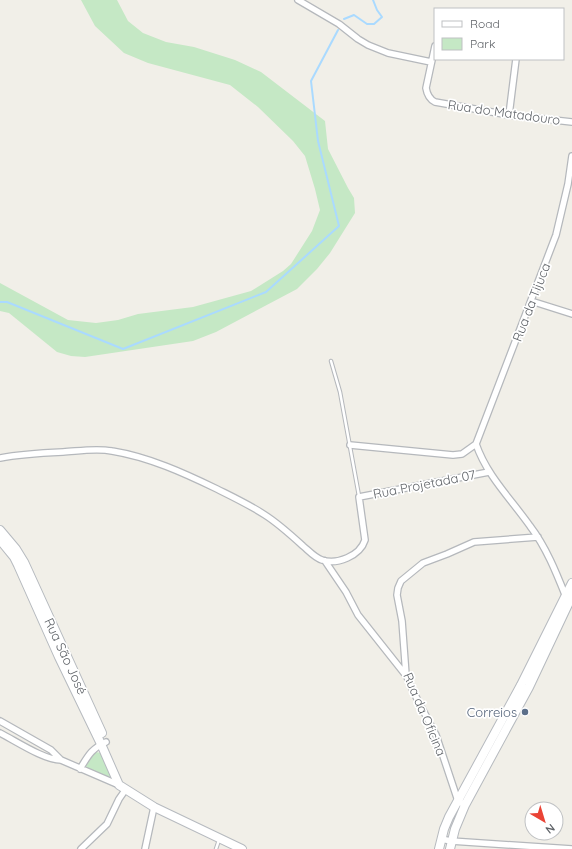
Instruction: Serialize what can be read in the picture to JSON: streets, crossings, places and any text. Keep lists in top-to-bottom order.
{
  "streets": {
    "street": [
      "Rua do Matadouro",
      "Rua da Tijuca",
      "Rua Projetada 07",
      "Rua São José",
      "Rua da Oficina"
    ]
  },
  "places": ["Correios"],
  "legend": ["Road", "Park"],
  "north": "bottom right"
}
